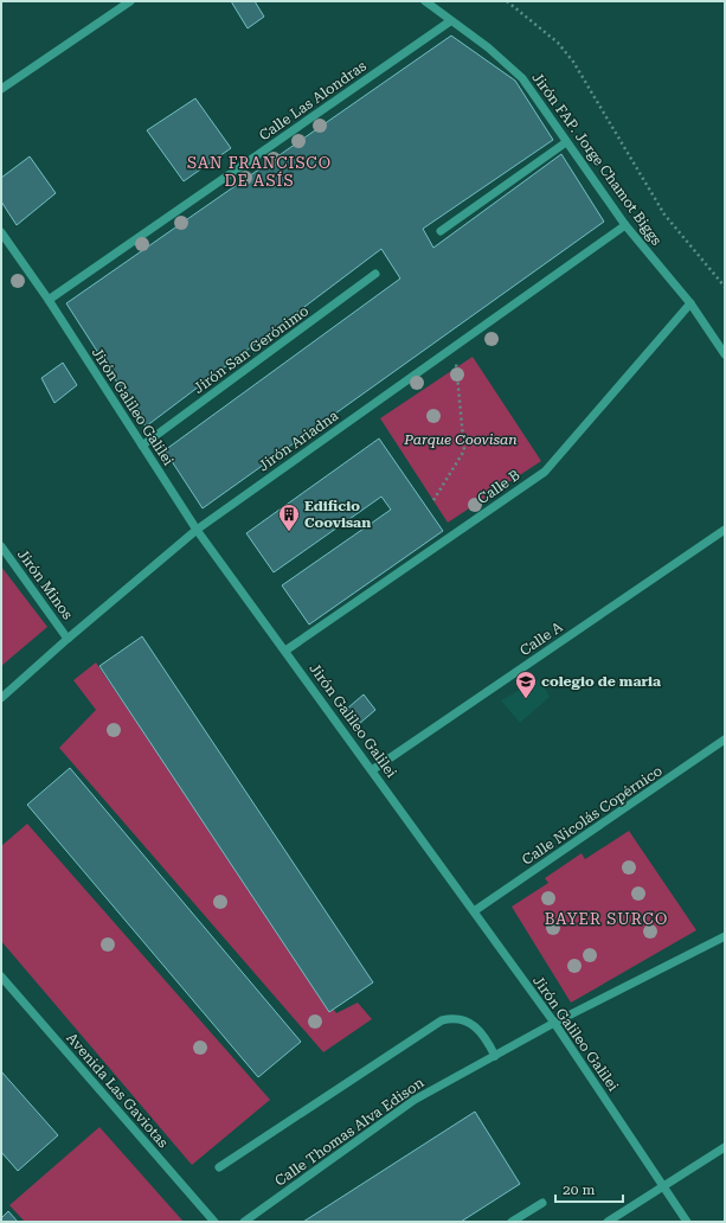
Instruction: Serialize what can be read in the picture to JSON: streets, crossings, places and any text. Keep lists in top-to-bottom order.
{
  "streets": {
    "street": [
      "Calle Las Alondras",
      "Jirón FAP. Jorge Chamot Biggs",
      "Jirón San Gerónimo",
      "Jirón Galileo Galilei",
      "Jirón Ariadna",
      "Calle B",
      "Jirón Minos",
      "Calle A",
      "Calle Nicolás Copérnico",
      "Avenida Las Gaviotas",
      "Calle Thomas Alva Edison"
    ]
  },
  "crossings": [
    ["Calle Las Alondras", "Jirón FAP. Jorge Chamot Biggs"],
    ["Calle Las Alondras", "Jirón Galileo Galilei"],
    ["Jirón FAP. Jorge Chamot Biggs", "Jirón Ariadna"],
    ["Jirón FAP. Jorge Chamot Biggs", "Calle B"],
    ["Jirón San Gerónimo", "Jirón Galileo Galilei"],
    ["Jirón Galileo Galilei", "Jirón Ariadna"],
    ["Jirón Galileo Galilei", "Calle B"],
    ["Jirón Galileo Galilei", "Calle A"],
    ["Jirón Galileo Galilei", "Calle Nicolás Copérnico"],
    ["Jirón Galileo Galilei", "Calle Thomas Alva Edison"],
    ["Jirón Ariadna", "Jirón Minos"]
  ],
  "districts": ["SAN FRANCISCO DE ASÍS", "BAYER SURCO"],
  "parks": ["Parque Coovisan"],
  "places": {
    "building": ["Edificio Coovisan"],
    "school or university": ["colegio de maria"]
  },
  "scale_bar": "20 m"
}
